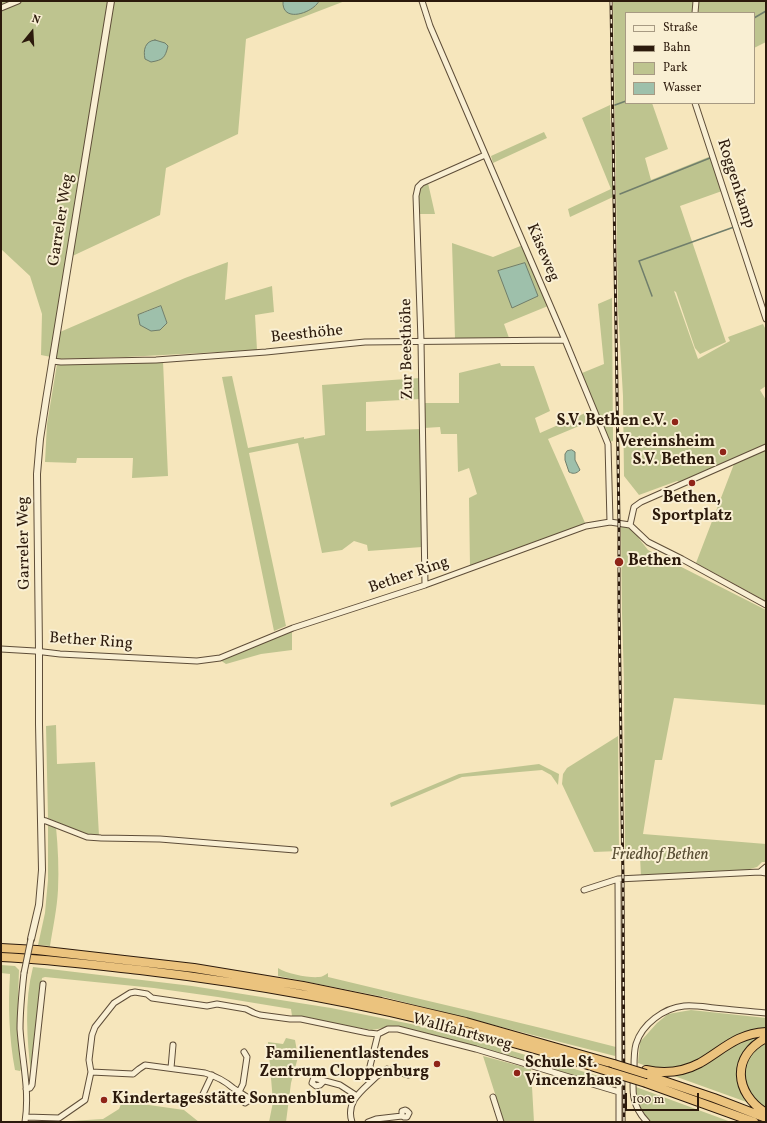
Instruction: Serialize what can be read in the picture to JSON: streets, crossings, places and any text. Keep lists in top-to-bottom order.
{
  "streets": {
    "street": [
      "Roggenkamp",
      "Garreler Weg",
      "Käseweg",
      "Beesthöhe",
      "Zur Beesthöhe",
      "Bether Ring",
      "Wallfahrtsweg"
    ]
  },
  "crossings": [
    ["Garreler Weg", "Beesthöhe"],
    ["Garreler Weg", "Bether Ring"],
    ["Garreler Weg", "Wallfahrtsweg"],
    ["Käseweg", "Beesthöhe"],
    ["Käseweg", "Zur Beesthöhe"],
    ["Käseweg", "Bether Ring"],
    ["Beesthöhe", "Zur Beesthöhe"],
    ["Zur Beesthöhe", "Bether Ring"]
  ],
  "parks": ["Friedhof Bethen"],
  "places": [
    "S.V. Bethen e.V.",
    "Vereinsheim S.V. Bethen",
    "Bethen, Sportplatz",
    "Bethen",
    "Familienentlastendes Zentrum Cloppenburg",
    "Schule St. Vincenzhaus",
    "Kindertagesstätte Sonnenblume"
  ],
  "legend": [
    "Straße",
    "Bahn",
    "Park",
    "Wasser"
  ],
  "scale_bar": "100 m",
  "north": "top"
}
